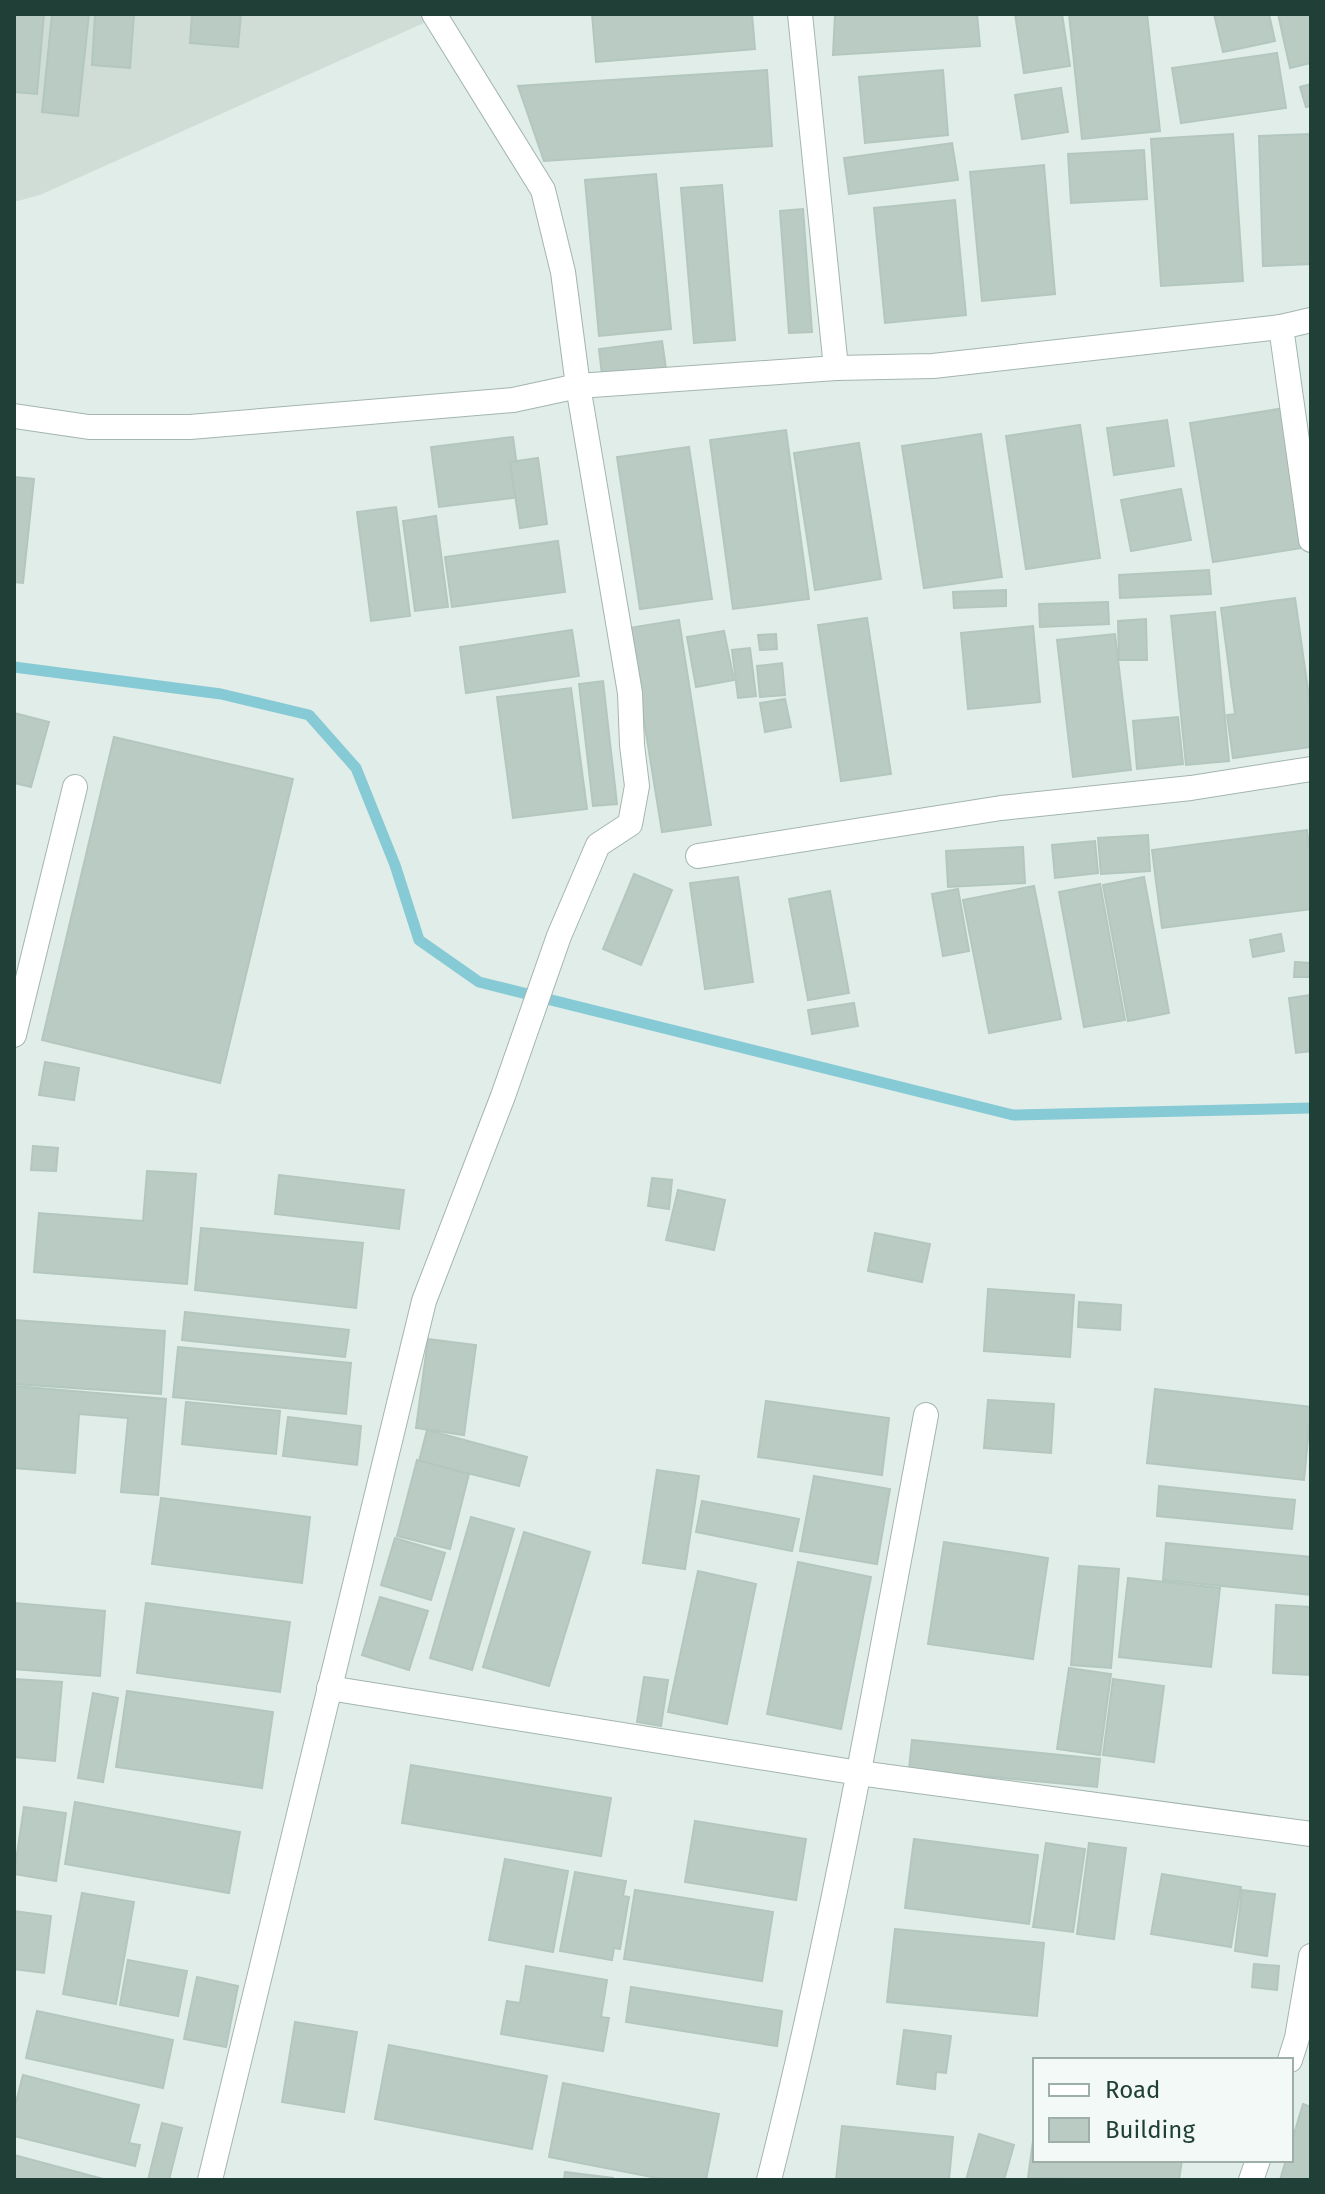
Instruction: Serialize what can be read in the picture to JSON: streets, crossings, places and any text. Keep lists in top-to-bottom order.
{
  "legend": ["Road", "Building"]
}
